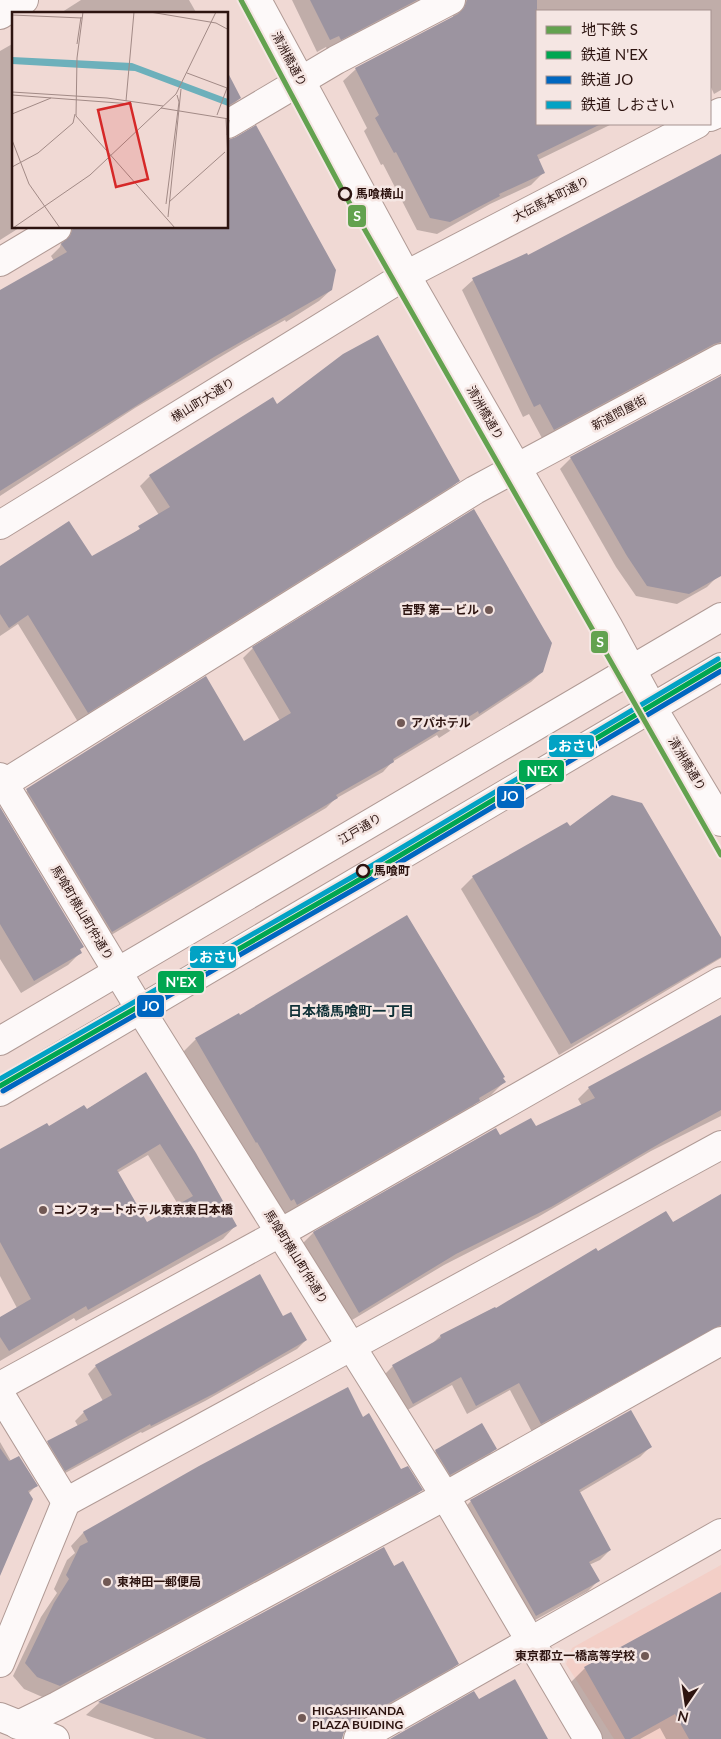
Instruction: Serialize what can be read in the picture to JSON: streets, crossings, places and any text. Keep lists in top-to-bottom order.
{
  "streets": {
    "main road": [
      "清洲橋通り",
      "大伝馬本町通り",
      "横山町大通り",
      "新道問屋街",
      "江戸通り",
      "馬喰町横山町仲通り"
    ]
  },
  "crossings": [
    ["清洲橋通り", "大伝馬本町通り"],
    ["清洲橋通り", "横山町大通り"],
    ["清洲橋通り", "新道問屋街"],
    ["清洲橋通り", "江戸通り"],
    ["大伝馬本町通り", "横山町大通り"],
    ["新道問屋街", "馬喰町横山町仲通り"],
    ["江戸通り", "馬喰町横山町仲通り"]
  ],
  "districts": ["日本橋馬喰町一丁目"],
  "places": [
    "馬喰横山",
    "吉野 第一 ビル",
    "アパホテル",
    "馬喰町",
    "コンフォートホテル東京東日本橋",
    "東神田一郵便局",
    "東京都立一橋高等学校",
    "HIGASHIKANDA PLAZA BUIDING"
  ],
  "lines": [
    "metro line S",
    "rail line しおさい",
    "rail line N'EX",
    "rail line JO"
  ],
  "legend": [
    "地下鉄 S",
    "鉄道 N'EX",
    "鉄道 JO",
    "鉄道 しおさい"
  ],
  "north": "bottom"
}
